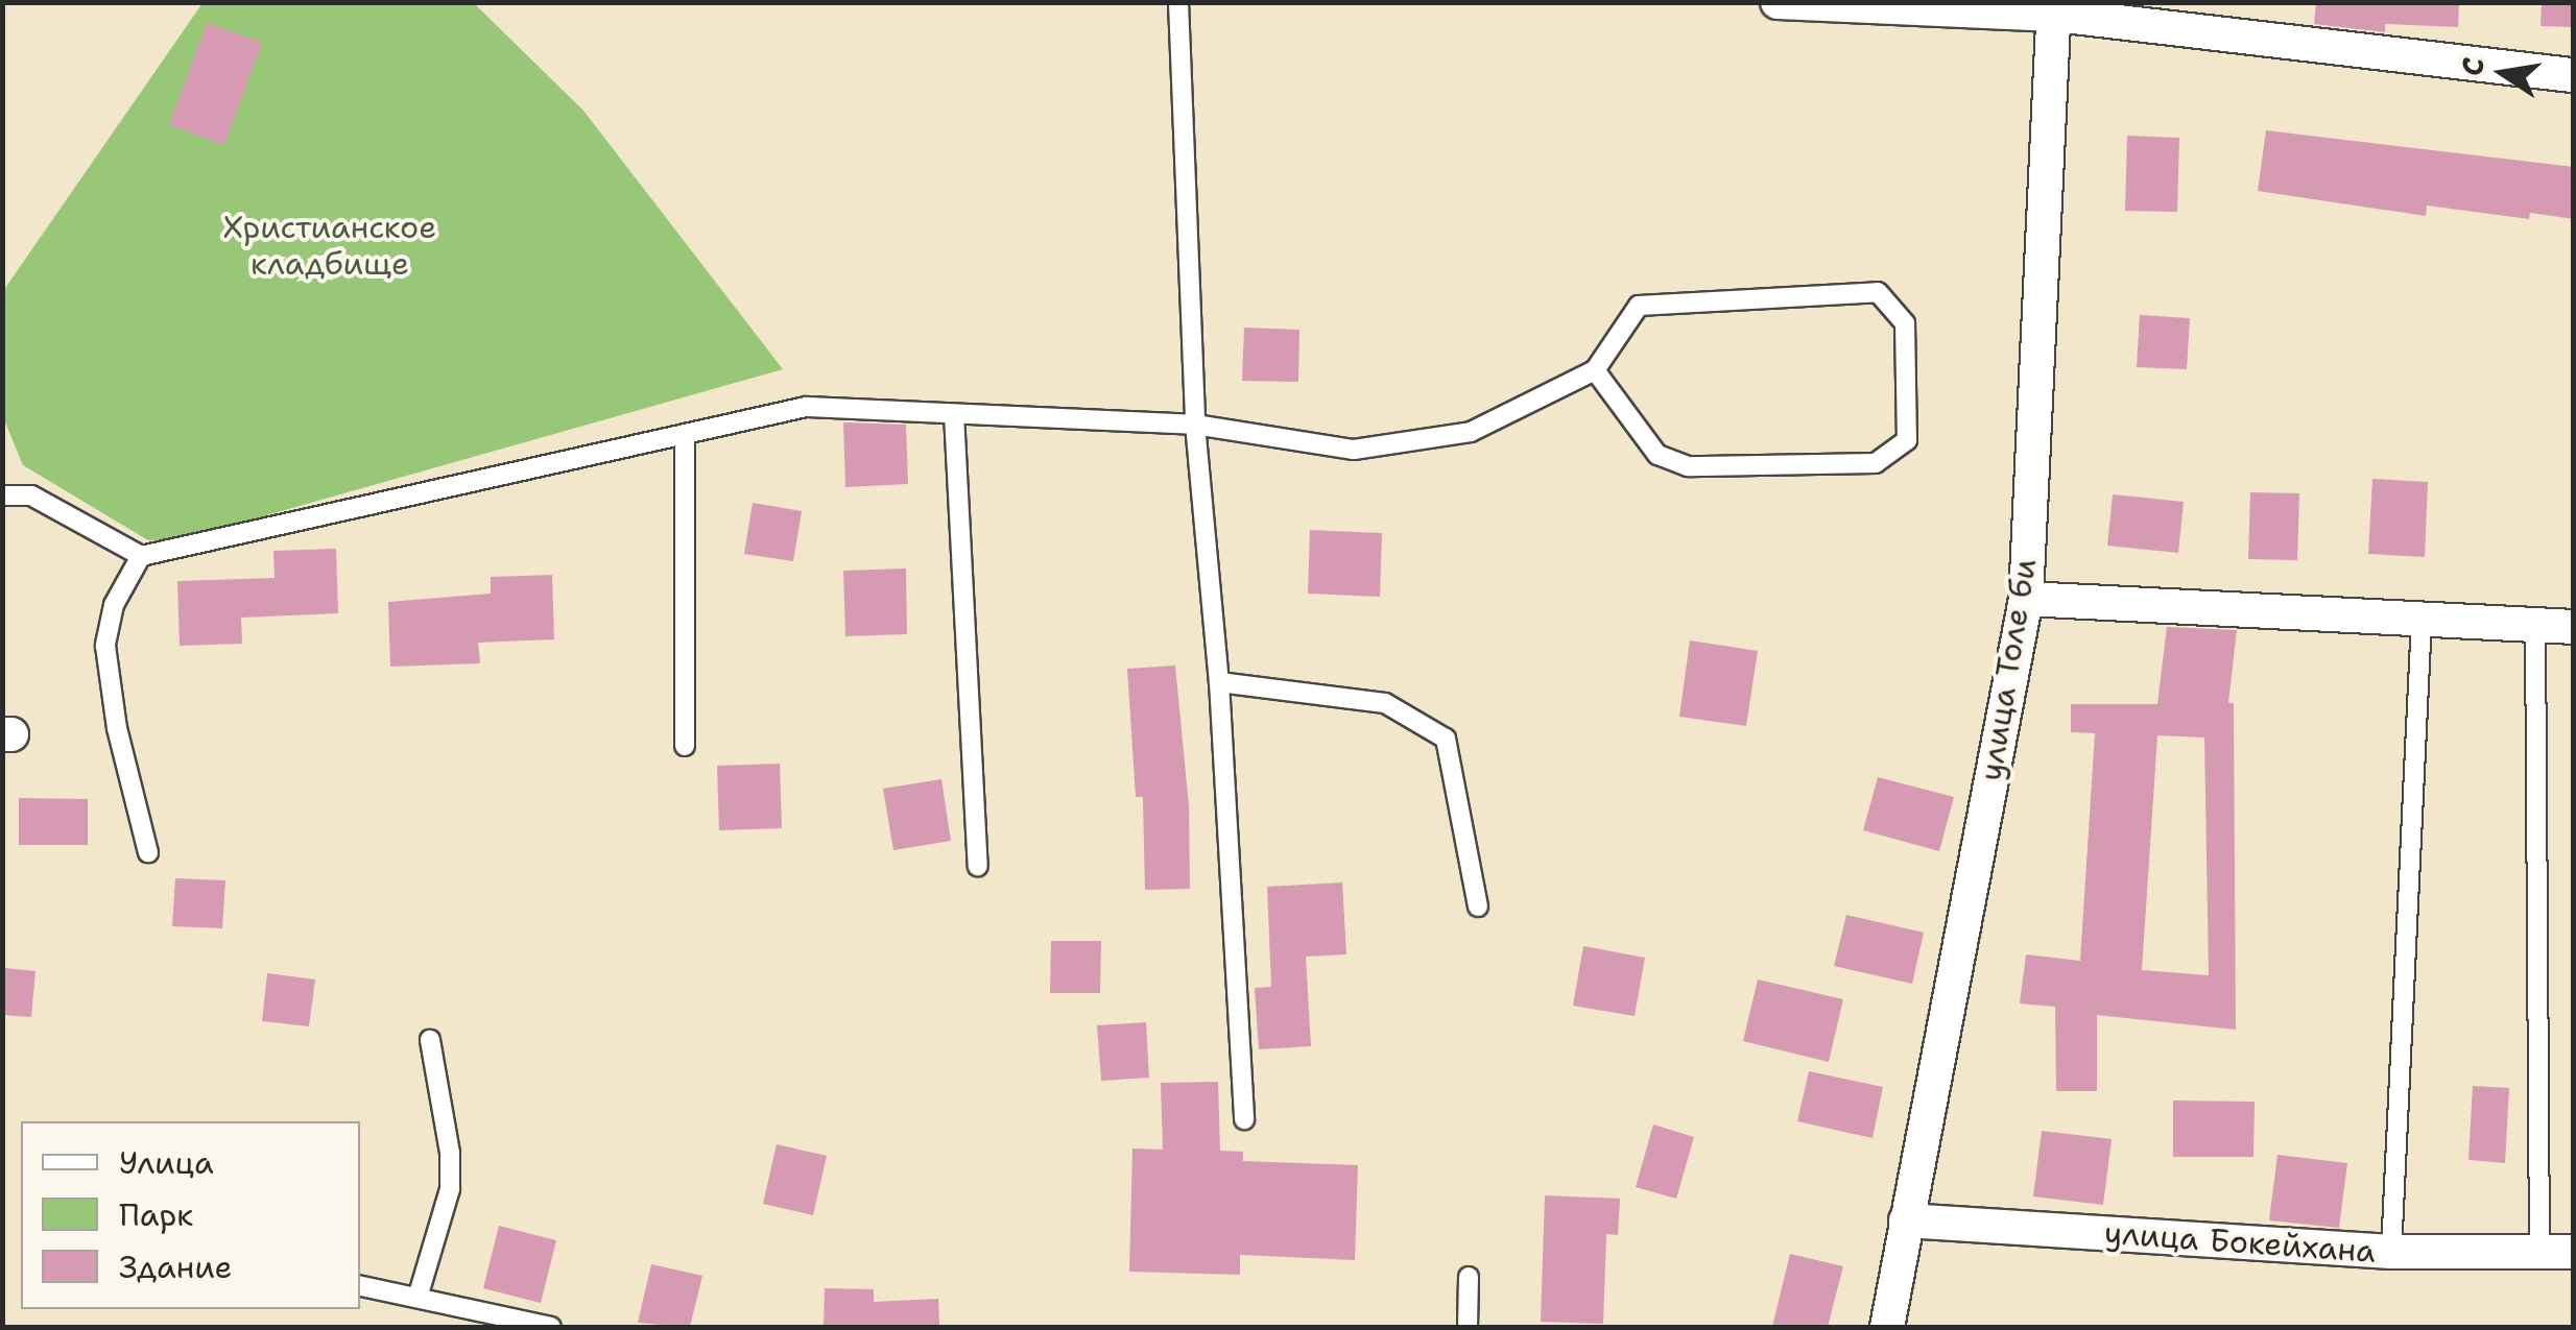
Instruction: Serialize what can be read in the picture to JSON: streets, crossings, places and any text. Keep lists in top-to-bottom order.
{
  "streets": {
    "street": ["улица Толе би", "улица Бокейхана"]
  },
  "crossings": [
    ["улица Толе би", "улица Бокейхана"]
  ],
  "parks": ["Христианское кладбище"],
  "legend": ["Улица", "Парк", "Здание"],
  "north": "left"
}
